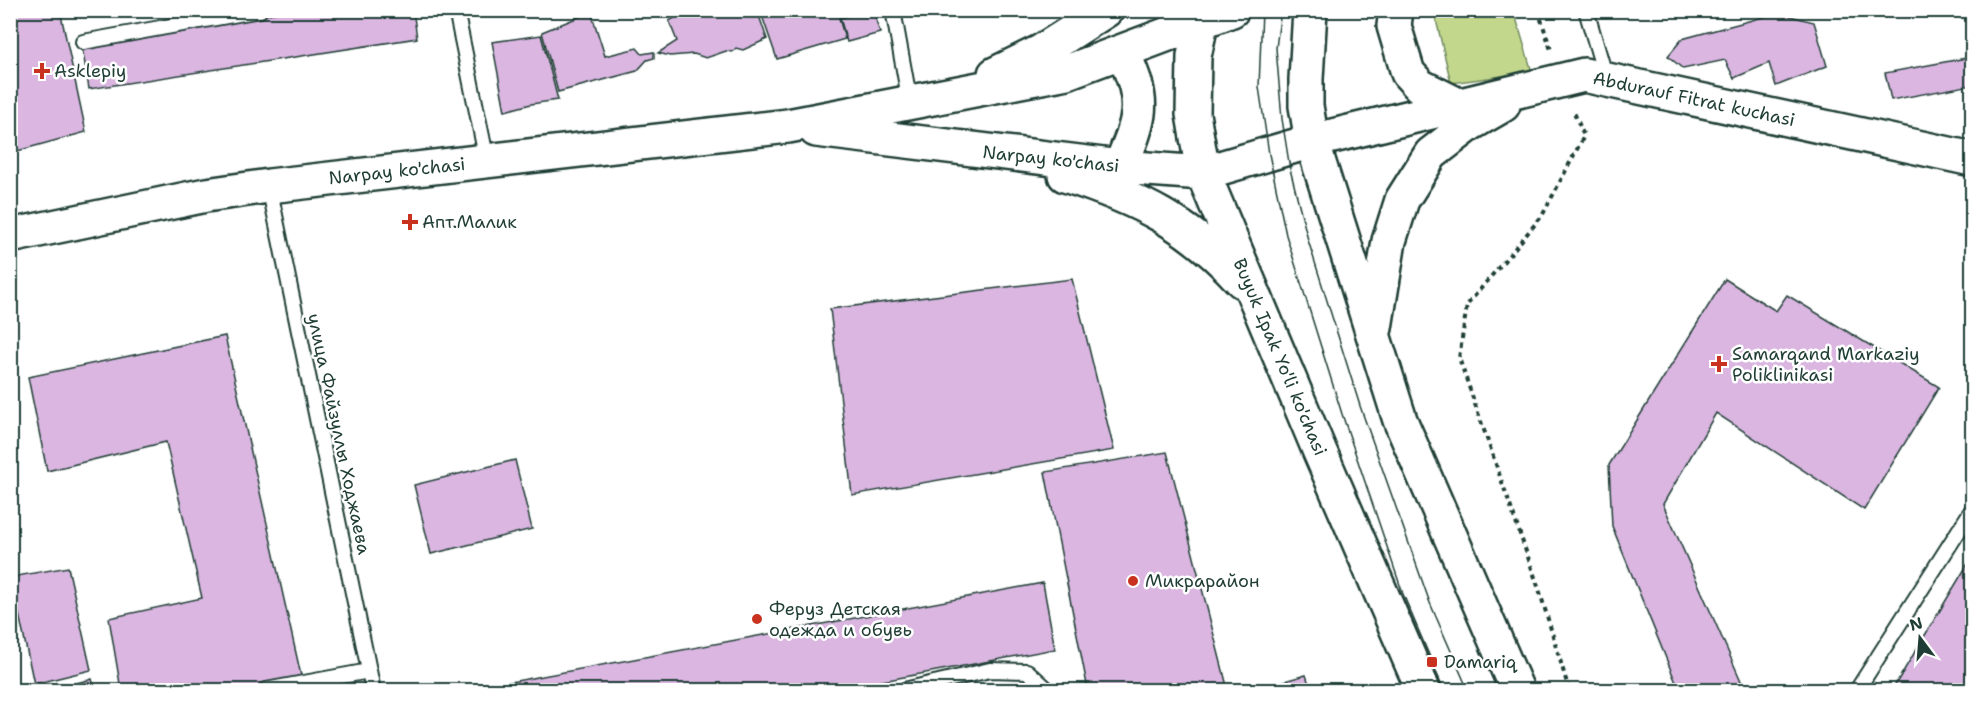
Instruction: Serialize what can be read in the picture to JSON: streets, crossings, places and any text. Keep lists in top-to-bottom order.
{
  "streets": {
    "main road": ["Abdurauf Fitrat kuchasi", "Narpay ko'chasi", "Buyuk Ipak Yo'li ko'chasi"],
    "lane": ["улица Файзуллы Ходжаева"]
  },
  "crossings": [
    ["Abdurauf Fitrat kuchasi", "Narpay ko'chasi"],
    ["Narpay ko'chasi", "Buyuk Ipak Yo'li ko'chasi"],
    ["Narpay ko'chasi", "улица Файзуллы Ходжаева"]
  ],
  "places": {
    "health": ["Asklepiy", "Апт.Малик", "Samarqand Markaziy Poliklinikasi"],
    "other": ["Микрарайон", "Феруз Детская одежда и обувь"],
    "transit": ["Damariq"]
  },
  "north": "top"
}
